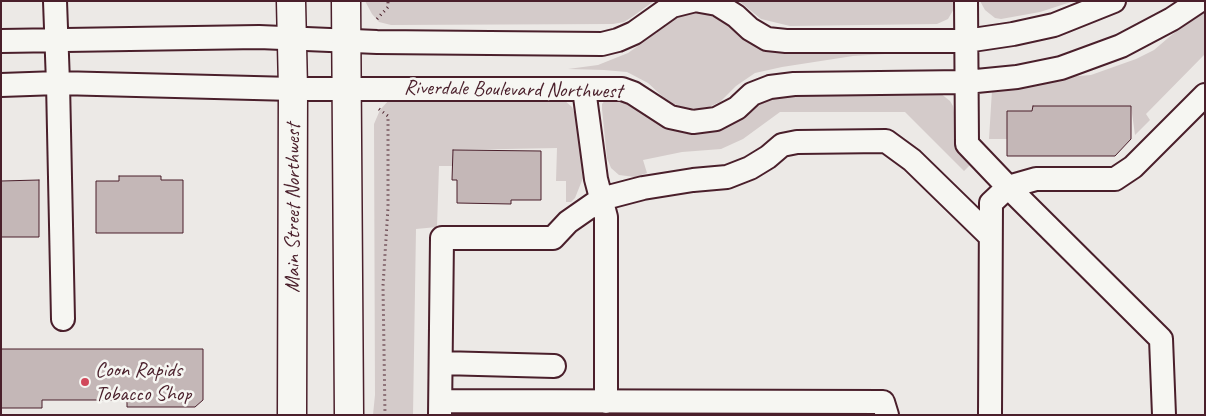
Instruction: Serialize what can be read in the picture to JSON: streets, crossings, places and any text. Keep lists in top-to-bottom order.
{
  "streets": {
    "main road": ["Main Street Northwest"],
    "street": ["Riverdale Boulevard Northwest"]
  },
  "crossings": [
    ["Riverdale Boulevard Northwest", "Main Street Northwest"]
  ],
  "places": ["Coon Rapids Tobacco Shop"]
}
